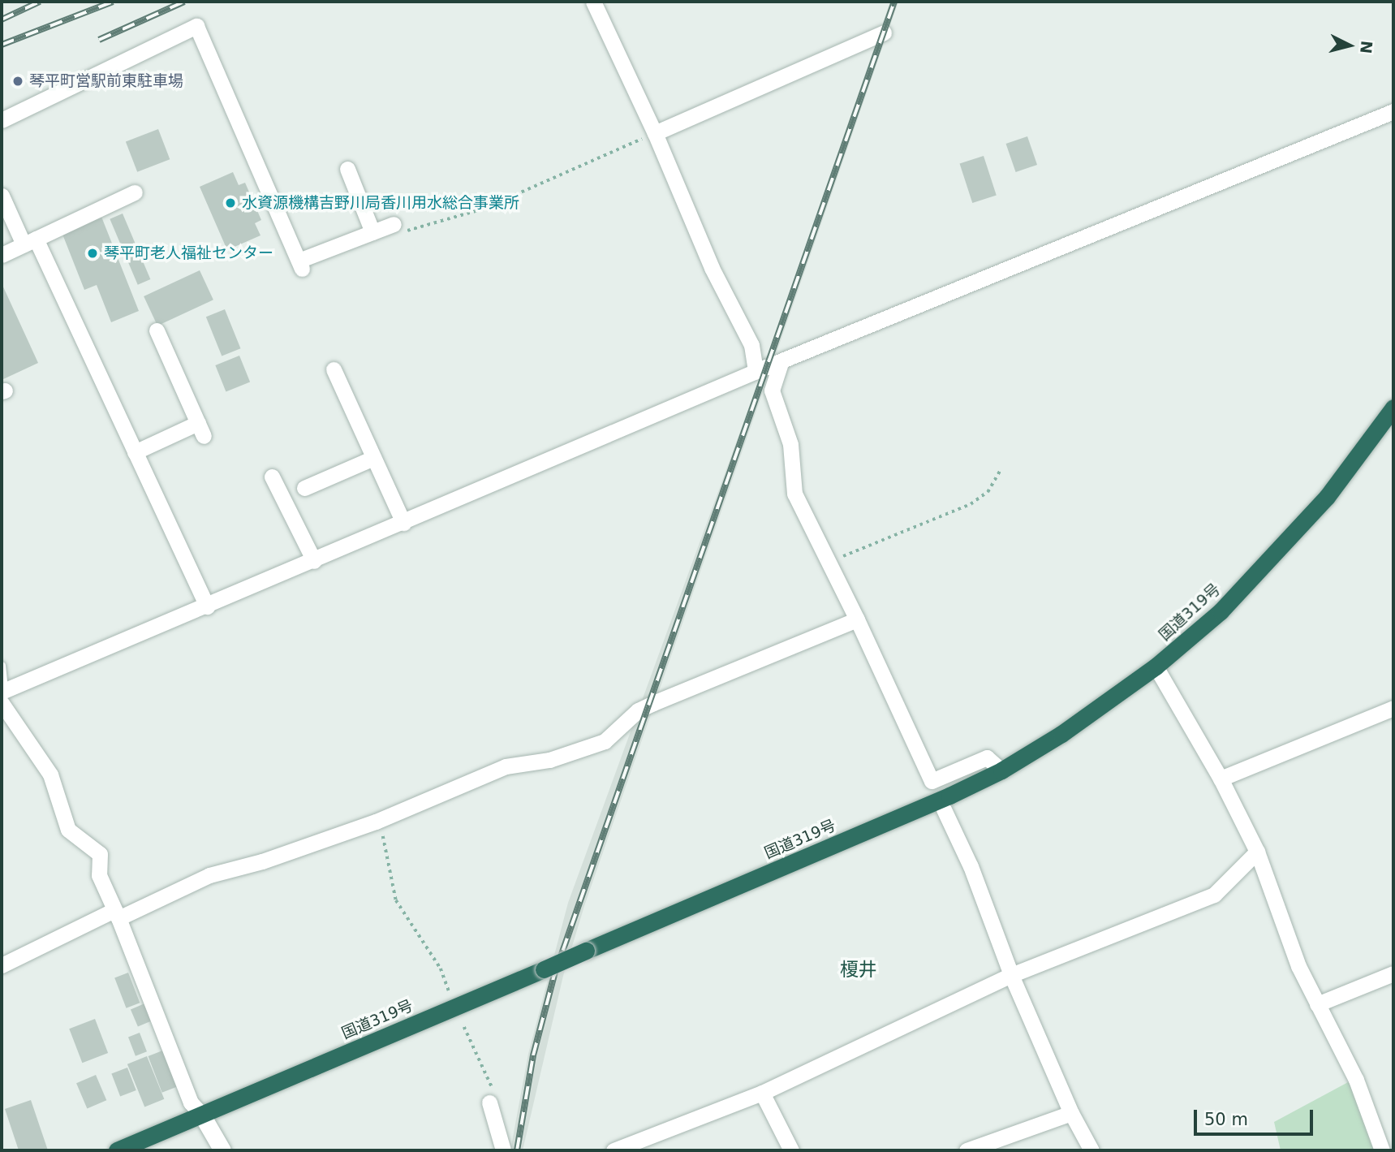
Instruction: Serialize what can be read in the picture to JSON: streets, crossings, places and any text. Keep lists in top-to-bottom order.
{
  "streets": {
    "highway": ["国道319号"]
  },
  "districts": ["榎井"],
  "places": ["琴平町営駅前東駐車場", "水資源機構吉野川局香川用水総合事業所", "琴平町老人福祉センター"],
  "scale_bar": "50 m",
  "north": "right"
}
